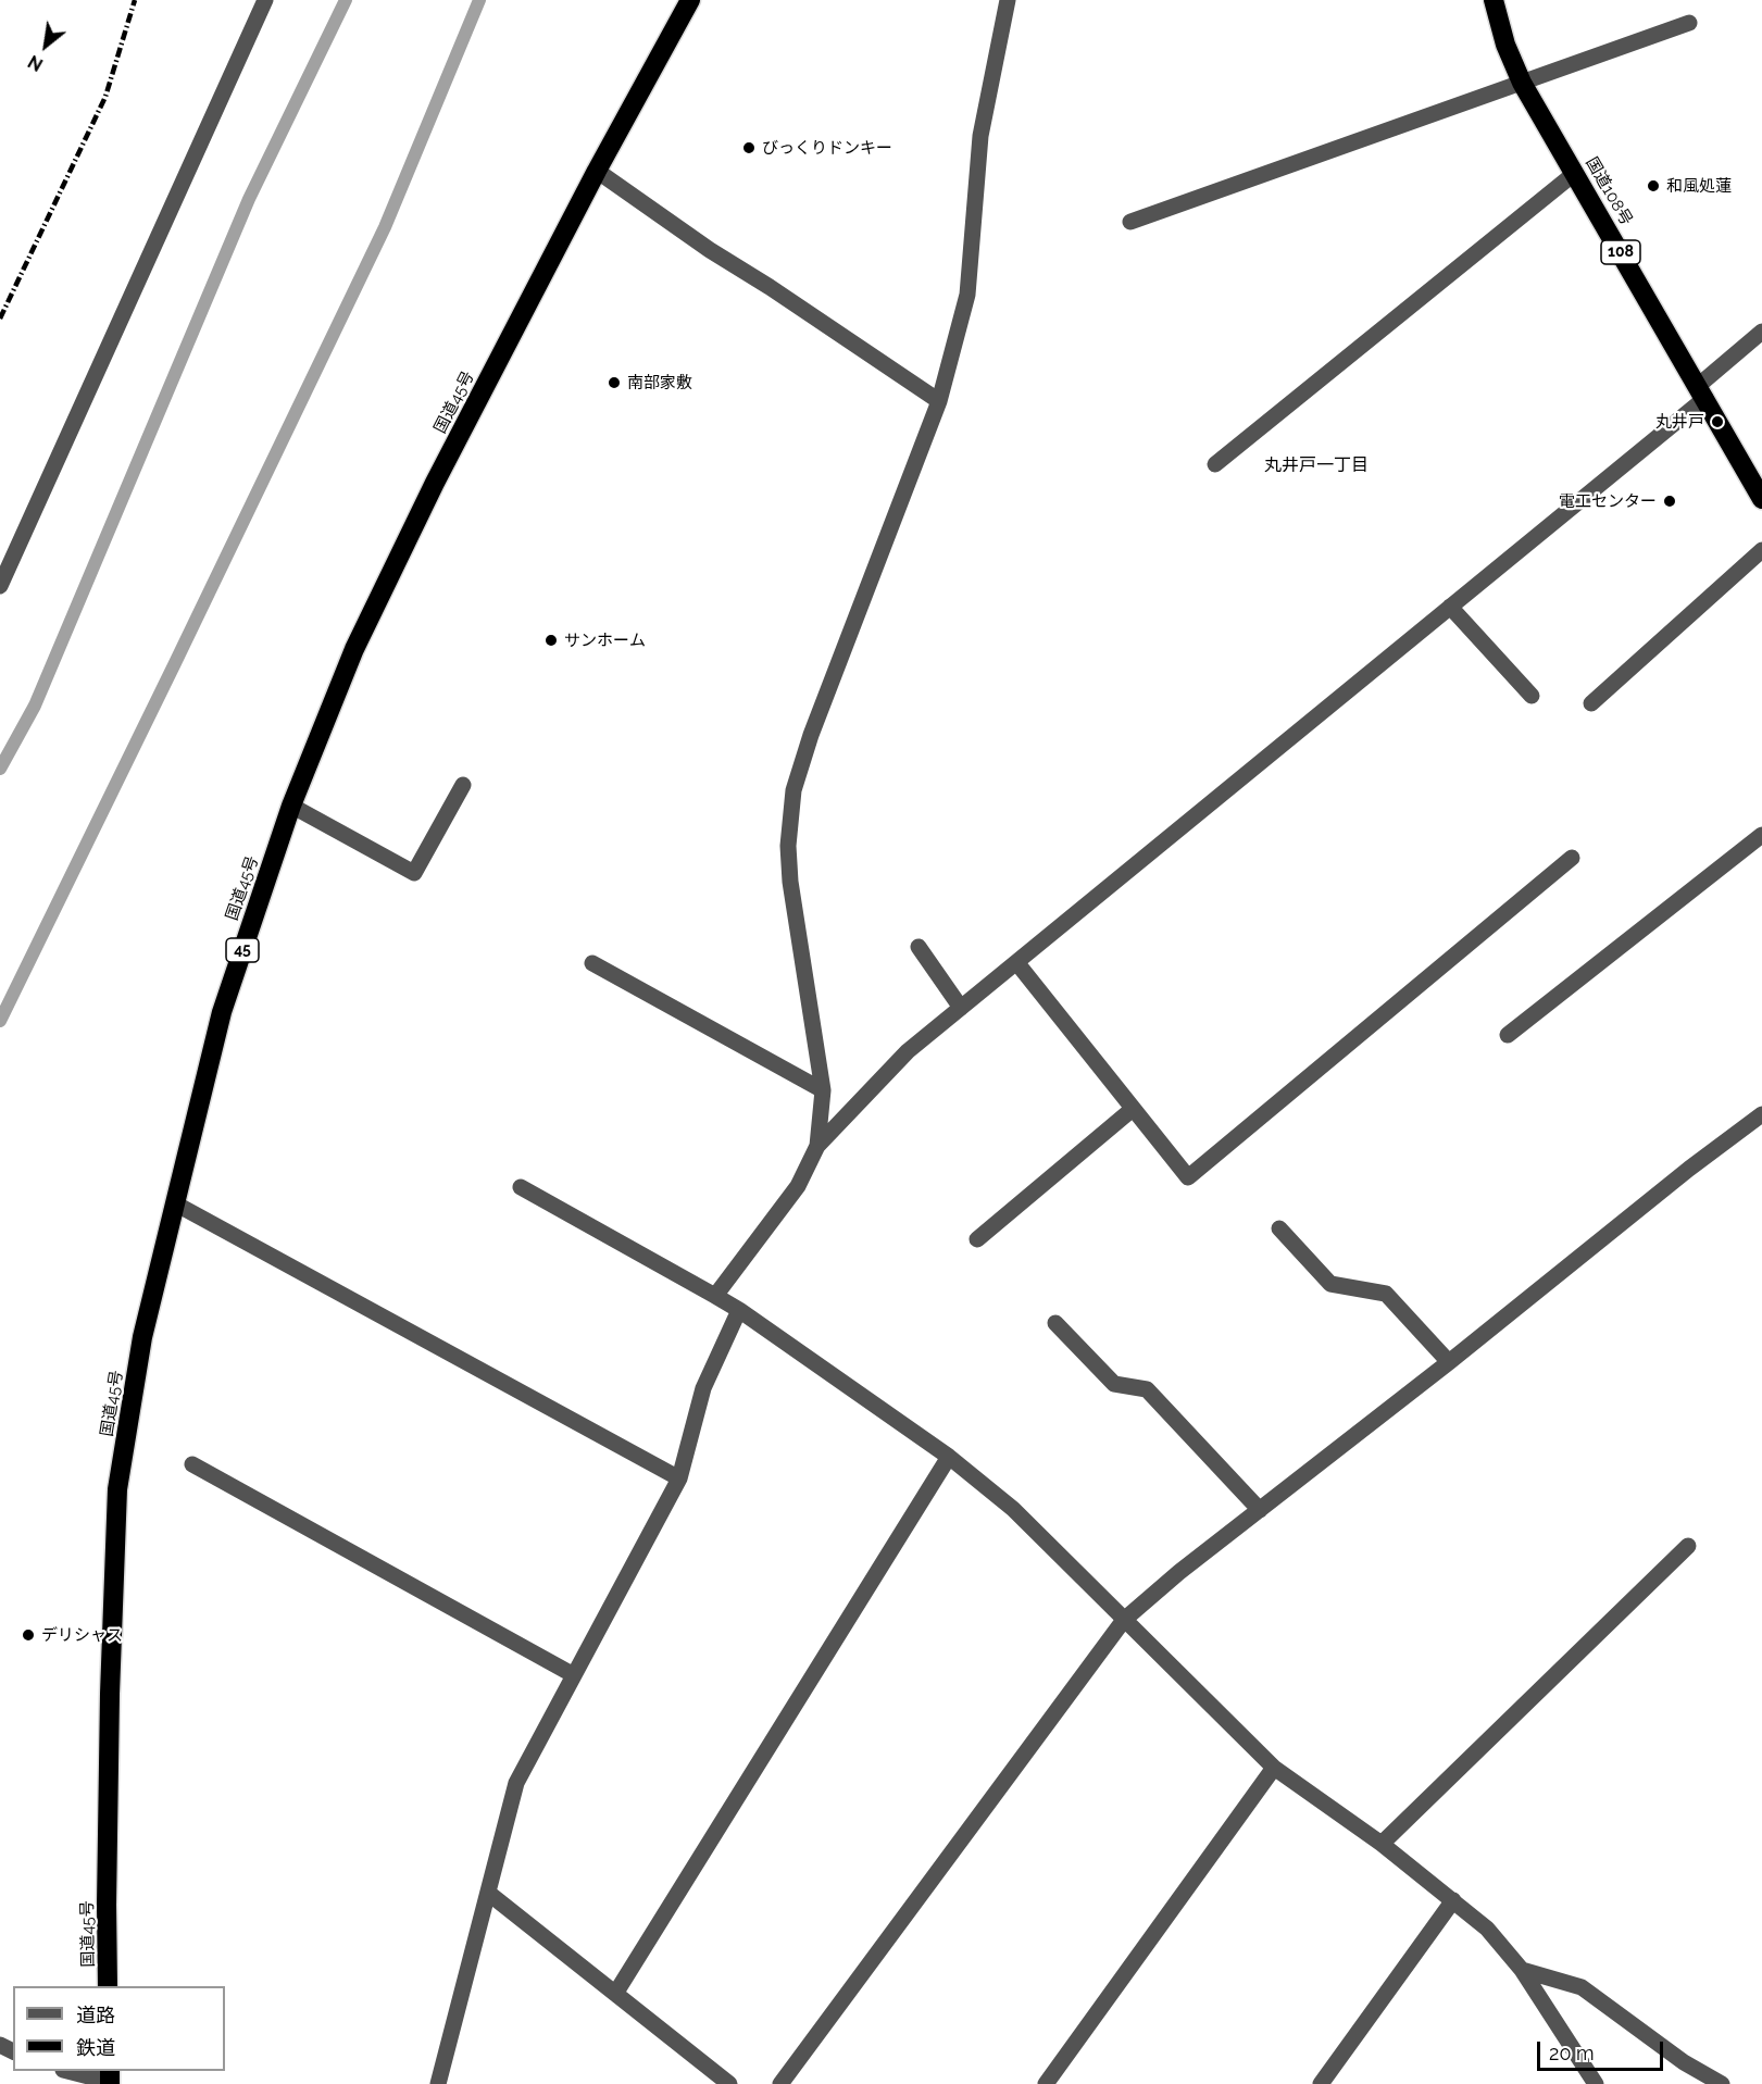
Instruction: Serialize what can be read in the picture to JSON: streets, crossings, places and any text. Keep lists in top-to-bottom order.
{
  "streets": {
    "highway": [
      "国道108号",
      "108",
      "国道45号",
      "45"
    ]
  },
  "districts": ["丸井戸一丁目"],
  "places": [
    "びっくりドンキー",
    "和風処蓮",
    "南部家敷",
    "丸井戸",
    "電工センター",
    "サンホーム",
    "デリシャス"
  ],
  "legend": ["道路", "鉄道"],
  "scale_bar": "20 m",
  "north": "bottom left"
}
